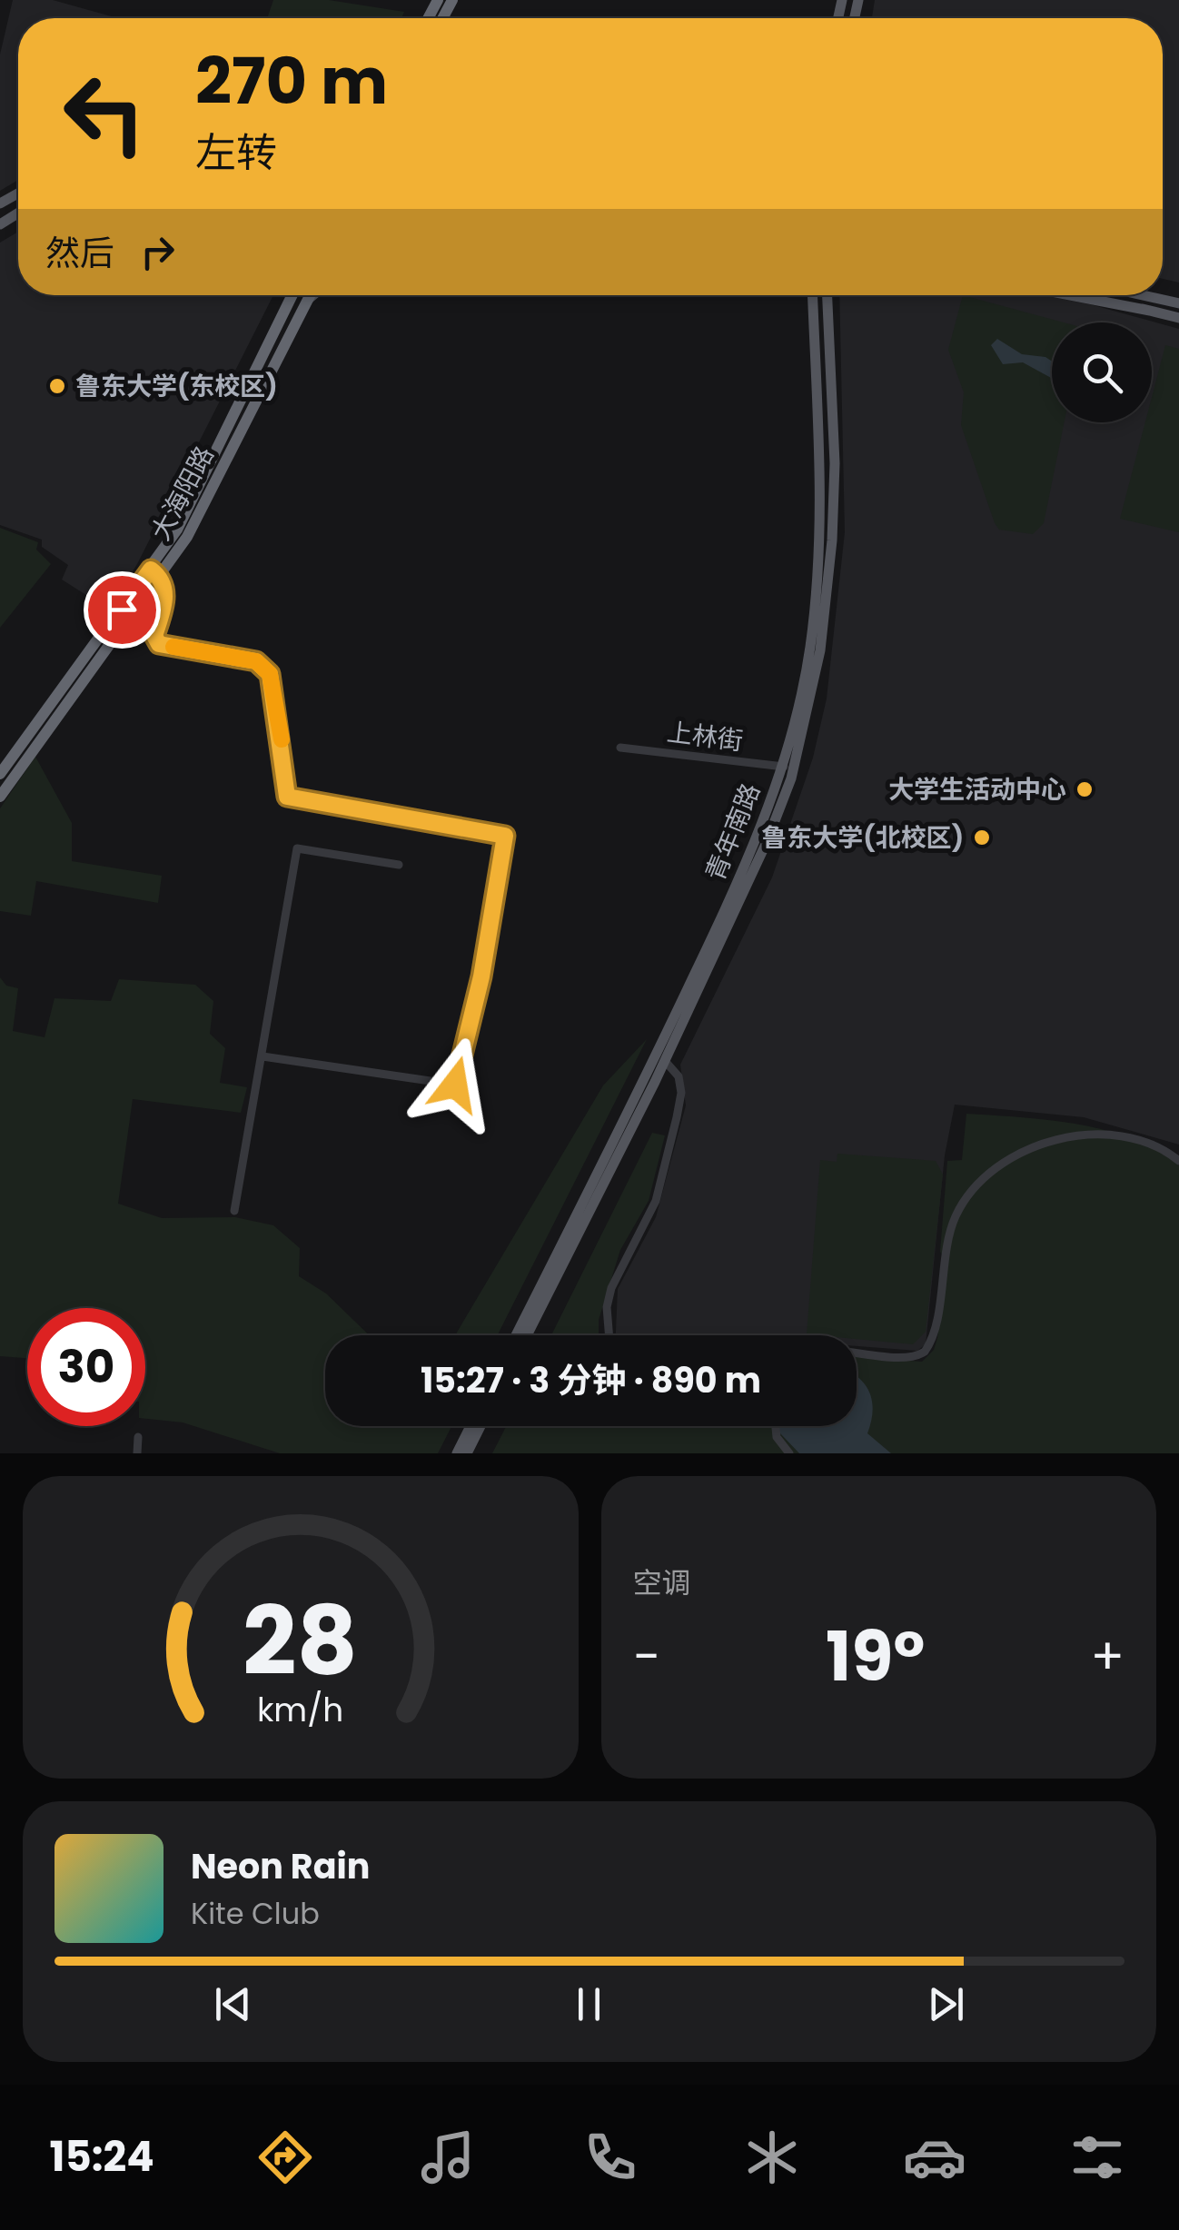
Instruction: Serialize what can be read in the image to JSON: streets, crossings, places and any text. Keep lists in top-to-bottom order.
{
  "streets": {
    "highway": ["大海阳路"],
    "main road": ["青年南路"],
    "street": ["上林街"]
  },
  "crossings": [
    ["上林街", "青年南路"]
  ],
  "places": ["鲁东大学(东校区)", "大学生活动中心", "鲁东大学(北校区)"],
  "page": {
    "turn": ["270 m", "左转"],
    "then": "然后",
    "limit": "30",
    "trip": "15:27 · 3 分钟 · 890 m",
    "tile": "空调",
    "heat": ["−", "19°", "+"],
    "song": ["Neon Rain", "Kite Club"],
    "tabs": "15:24",
    "gauge": ["28", "km/h"]
  }
}
